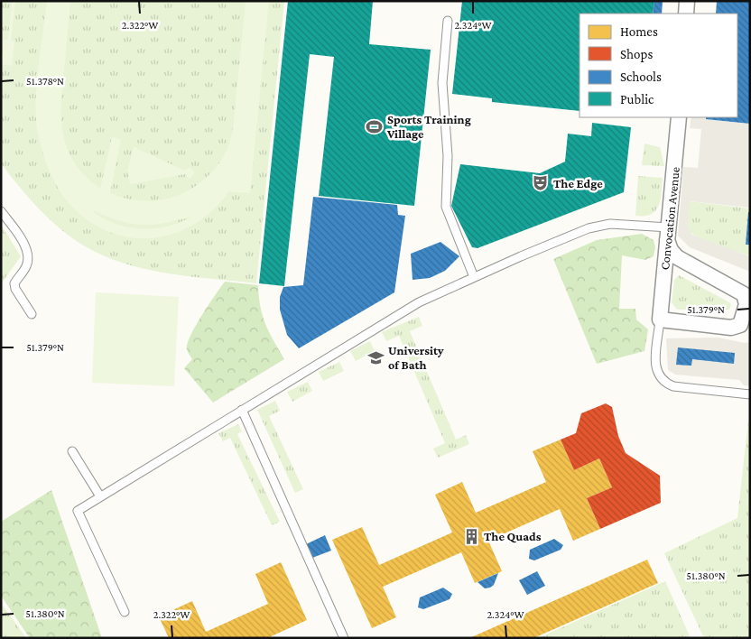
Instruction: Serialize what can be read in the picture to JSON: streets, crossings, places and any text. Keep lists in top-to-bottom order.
{
  "streets": {
    "street": ["Convocation Avenue"]
  },
  "places": {
    "sports": ["Sports Training Village"],
    "theatre": ["The Edge"],
    "school or university": ["University of Bath"],
    "building": ["The Quads"]
  },
  "legend": [
    "Homes",
    "Shops",
    "Schools",
    "Public"
  ],
  "coordinates": [
    "2.322°W",
    "2.324°W",
    "51.378°N",
    "51.379°N",
    "51.380°N"
  ]
}
